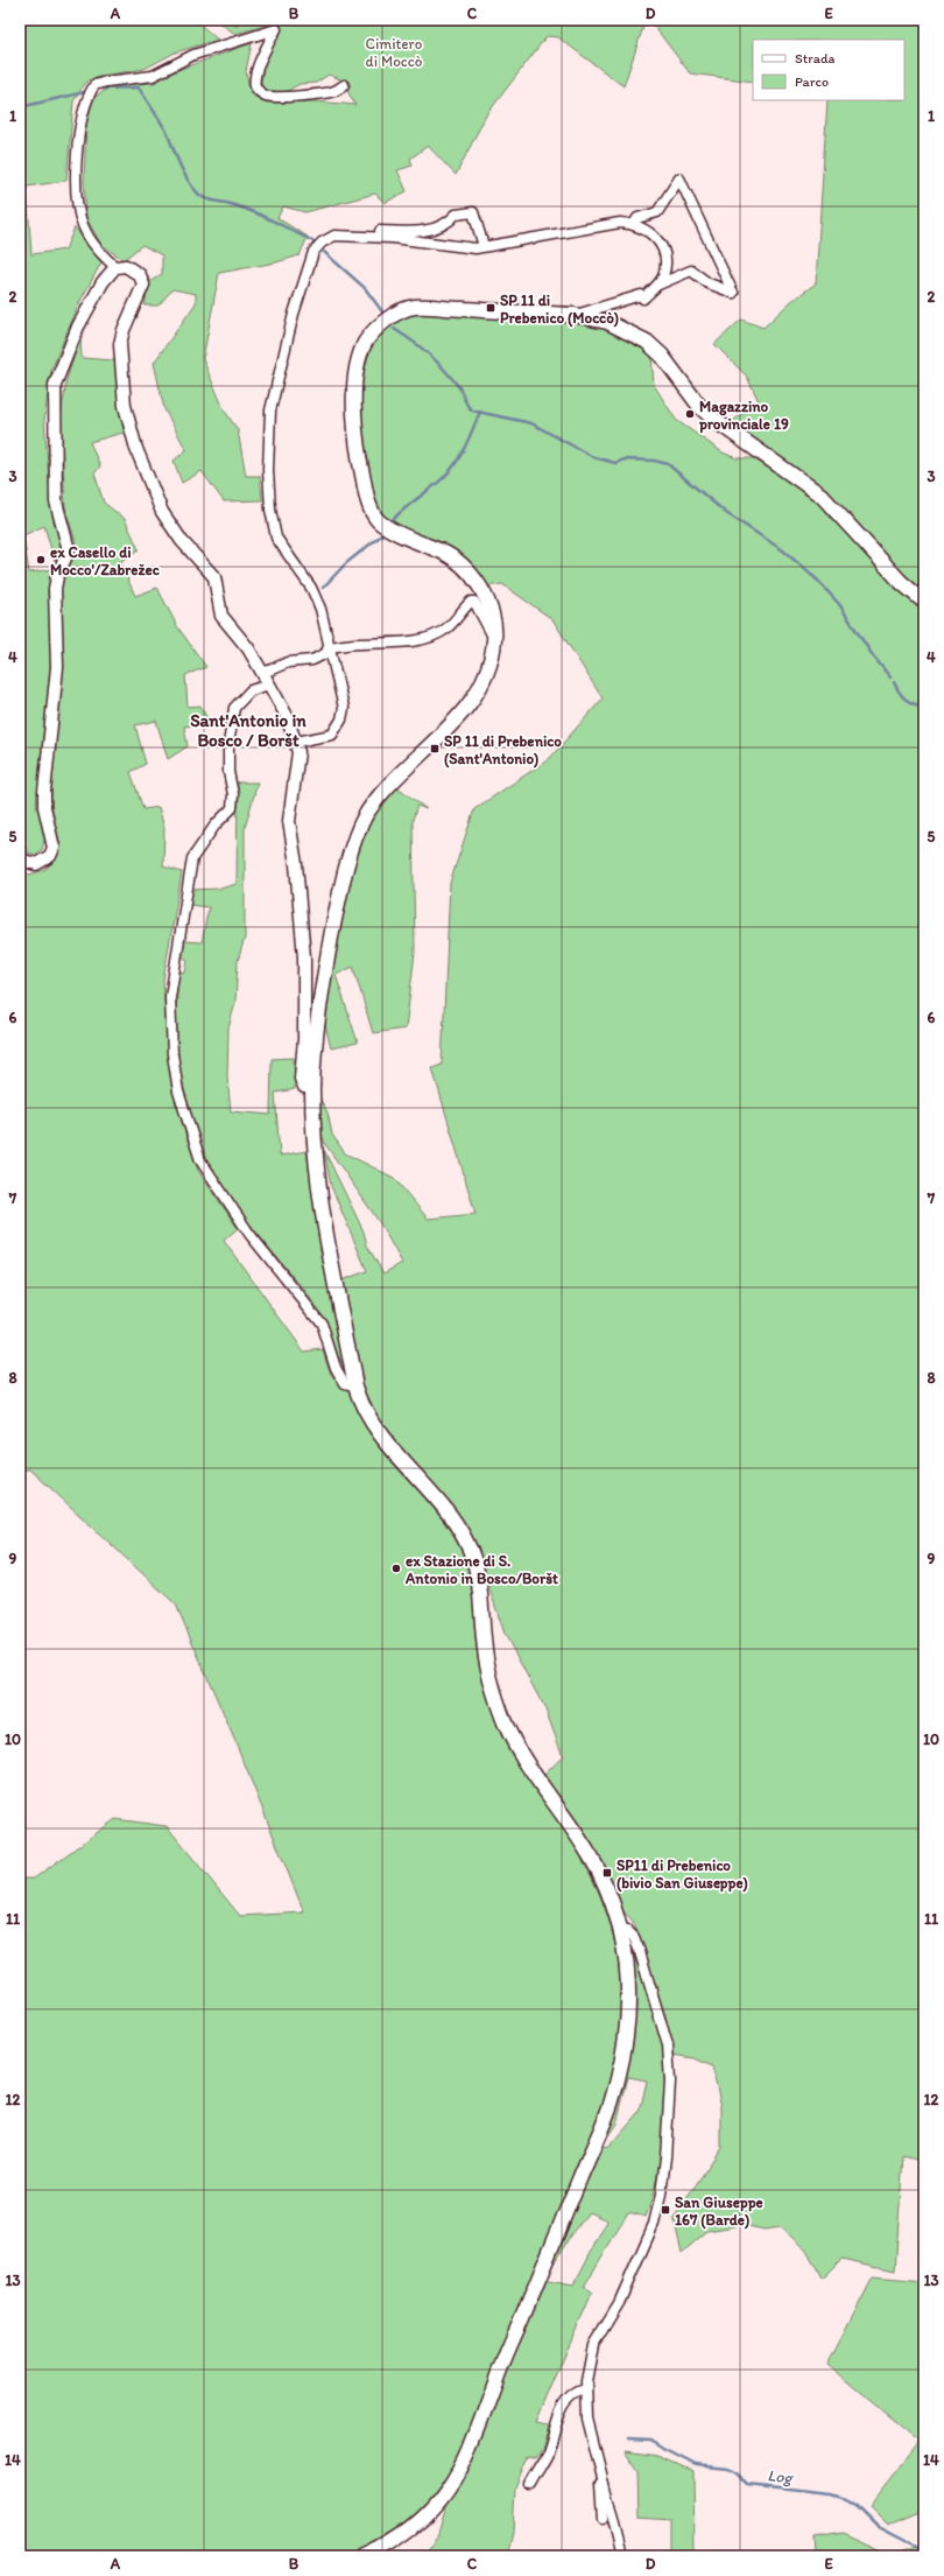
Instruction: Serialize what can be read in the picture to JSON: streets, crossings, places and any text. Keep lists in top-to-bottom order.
{
  "districts": ["Sant'Antonio in Bosco / Boršt"],
  "water": ["Log"],
  "parks": ["Cimitero di Moccò"],
  "places": {
    "transit": [
      "SP 11 di Prebenico (Moccò)",
      "SP 11 di Prebenico (Sant'Antonio)",
      "SP11 di Prebenico (bivio San Giuseppe)",
      "San Giuseppe 167 (Barde)"
    ],
    "other": ["Magazzino provinciale 19", "ex Casello di Mocco'/Zabrežec", "ex Stazione di S. Antonio in Bosco/Boršt"]
  },
  "legend": ["Strada", "Parco"],
  "grid": {
    "columns": [
      "A",
      "B",
      "C",
      "D",
      "E"
    ],
    "rows": [
      "1",
      "2",
      "3",
      "4",
      "5",
      "6",
      "7",
      "8",
      "9",
      "10",
      "11",
      "12",
      "13",
      "14"
    ]
  }
}
